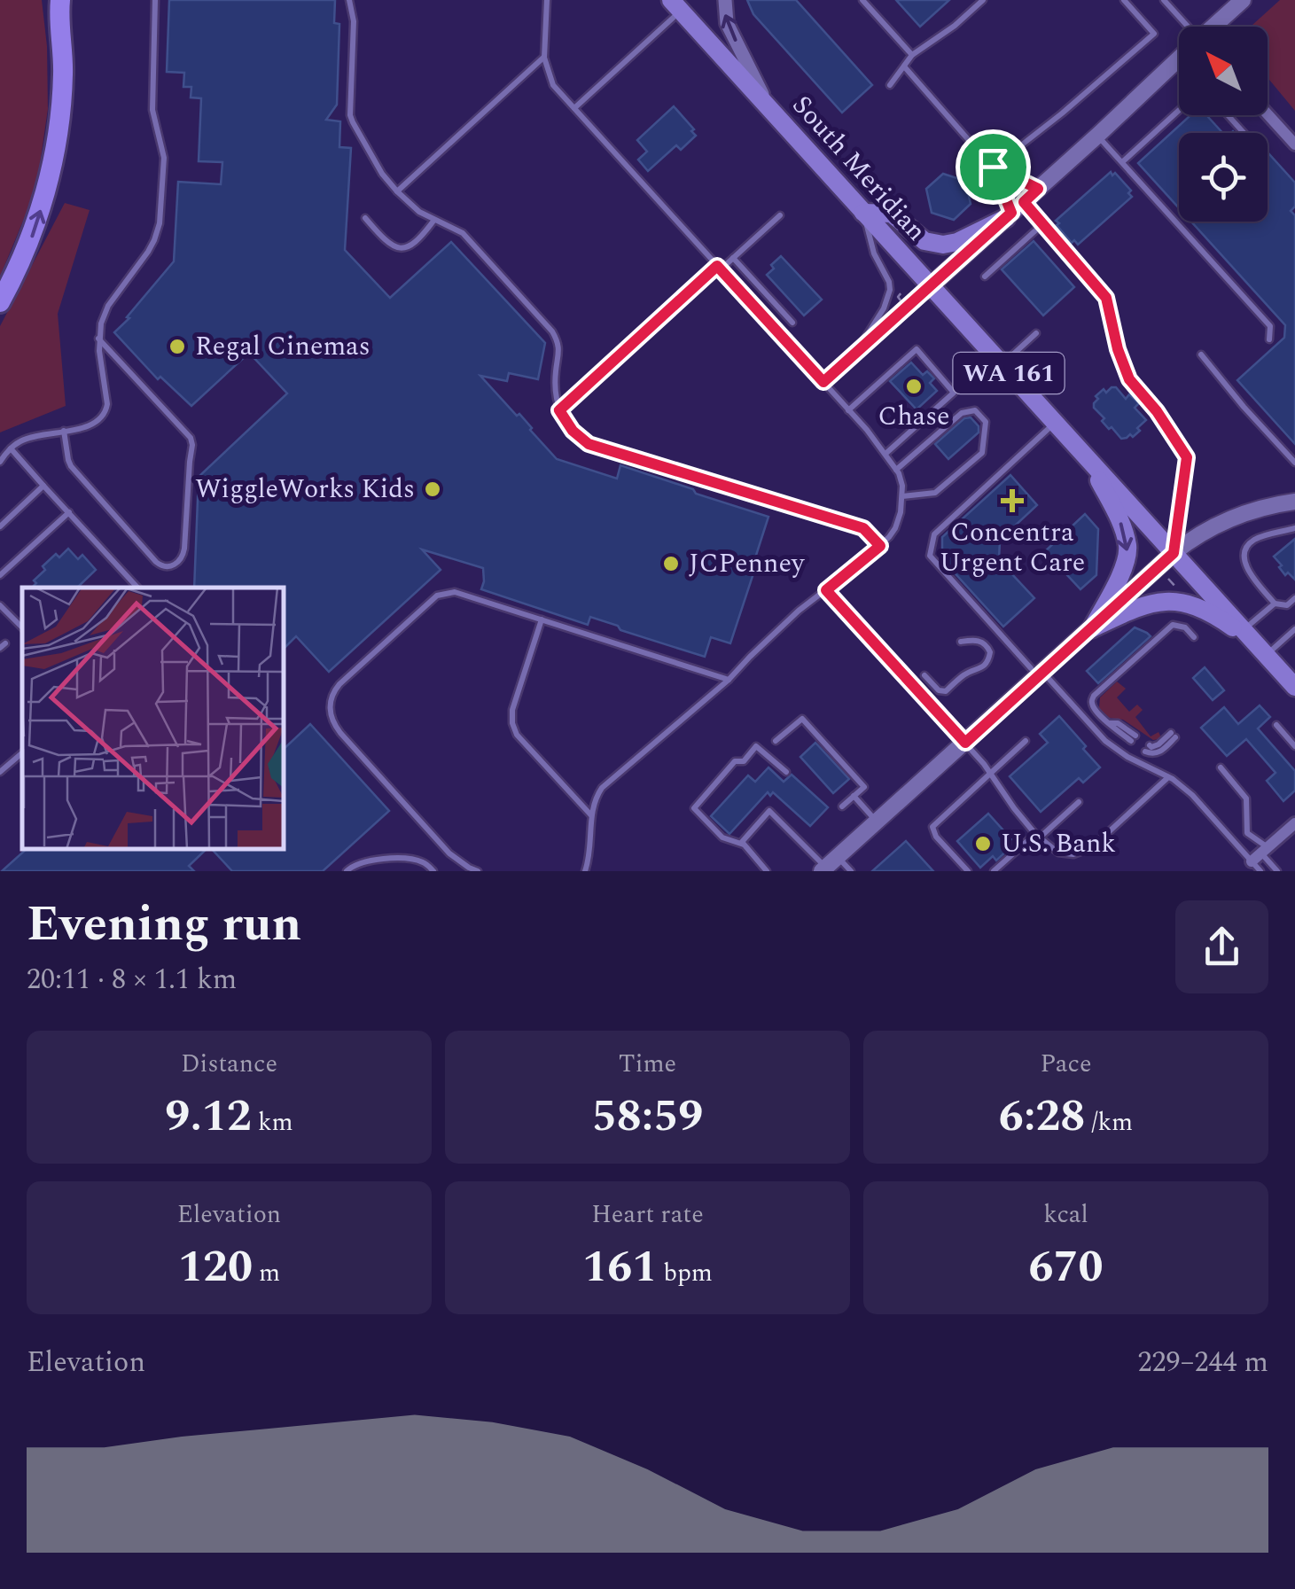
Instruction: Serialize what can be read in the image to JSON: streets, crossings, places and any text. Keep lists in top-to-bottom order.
{
  "streets": {
    "main road": ["South Meridian", "WA 161"]
  },
  "places": {
    "other": [
      "Regal Cinemas",
      "Chase",
      "WiggleWorks Kids",
      "JCPenney",
      "U.S. Bank"
    ],
    "health": ["Concentra Urgent Care"]
  },
  "north": "top left",
  "page": {
    "heading": ["Evening run", "20:11 · 8 × 1.1 km"],
    "stats": [
      ["Distance", "9.12 km"],
      ["Time", "58:59"],
      ["Pace", "6:28 /km"],
      ["Elevation", "120 m"],
      ["Heart rate", "161 bpm"],
      ["kcal", "670"]
    ],
    "chart": ["Elevation", "229–244 m"]
  }
}
